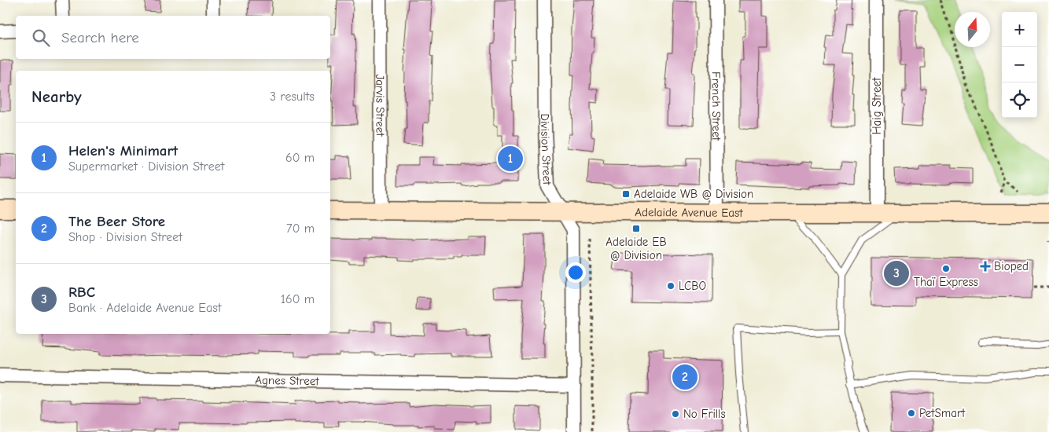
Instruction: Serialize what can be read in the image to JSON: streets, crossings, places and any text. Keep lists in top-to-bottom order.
{
  "streets": {
    "main road": ["Adelaide Avenue East"],
    "street": [
      "Jarvis Street",
      "French Street",
      "Haig Street",
      "Division Street",
      "Agnes Street"
    ]
  },
  "crossings": [
    ["Jarvis Street", "Adelaide Avenue East"],
    ["French Street", "Adelaide Avenue East"],
    ["Haig Street", "Adelaide Avenue East"],
    ["Division Street", "Adelaide Avenue East"],
    ["Division Street", "Agnes Street"]
  ],
  "places": {
    "transit": ["Adelaide WB @ Division", "Adelaide EB @ Division"],
    "health": ["Bioped"],
    "other": [
      "Thaï Express",
      "LCBO",
      "PetSmart",
      "No Frills"
    ]
  },
  "north": "top",
  "page": {
    "map_buttons": ["+", "−"],
    "search": "Search here",
    "heading": ["Nearby", "3 results"],
    "list": [
      {
        "mark": "1",
        "name": "Helen's Minimart",
        "note": "Supermarket · Division Street",
        "value": "60 m"
      },
      {
        "mark": "2",
        "name": "The Beer Store",
        "note": "Shop · Division Street",
        "value": "70 m"
      },
      {
        "mark": "3",
        "name": "RBC",
        "note": "Bank · Adelaide Avenue East",
        "value": "160 m"
      }
    ],
    "pins": ["1", "3", "2"]
  }
}
